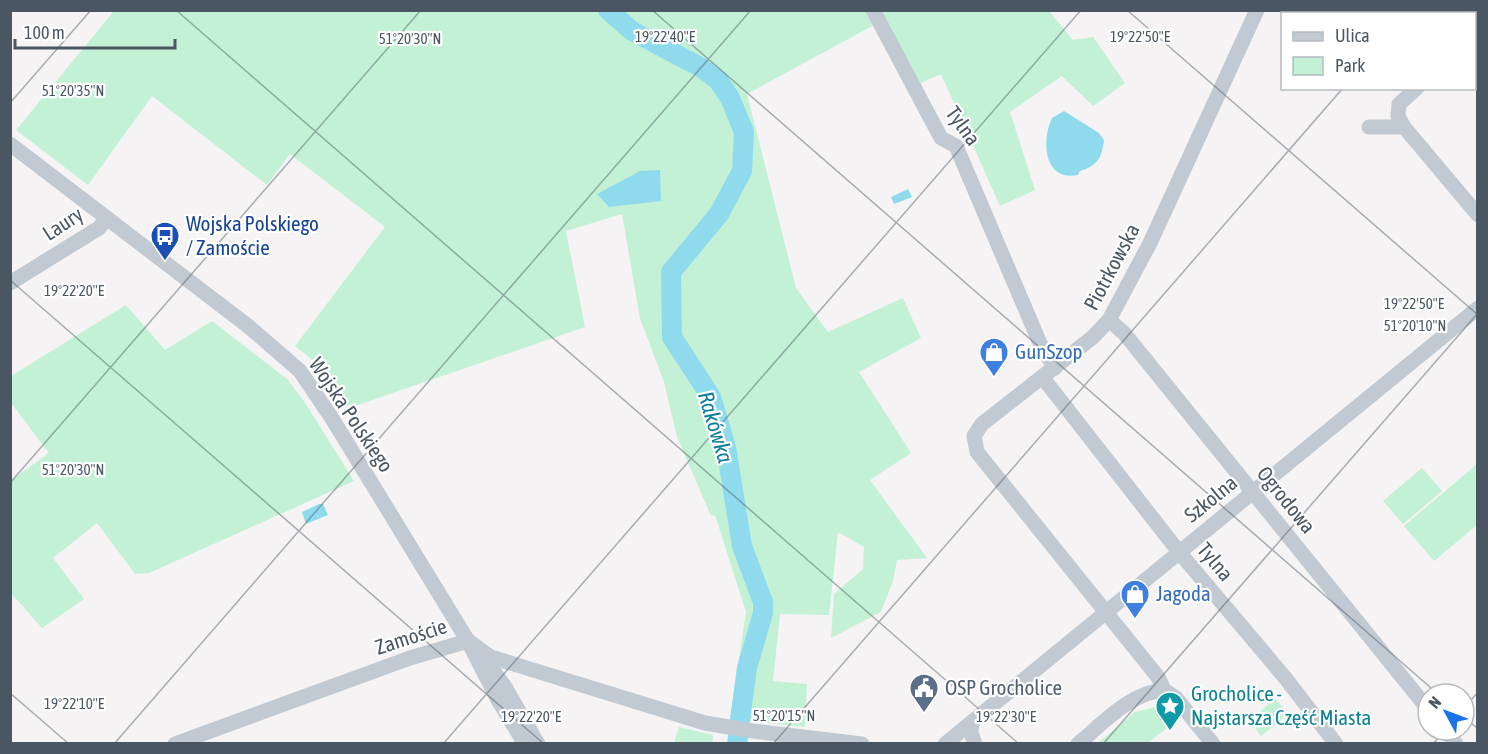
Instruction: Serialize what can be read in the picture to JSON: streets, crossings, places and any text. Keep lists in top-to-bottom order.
{
  "streets": {
    "street": [
      "Tylna",
      "Laury",
      "Piotrkowska",
      "Wojska Polskiego",
      "Szkolna",
      "Ogrodowa",
      "Zamoście"
    ]
  },
  "crossings": [
    ["Tylna", "Piotrkowska"],
    ["Tylna", "Szkolna"],
    ["Laury", "Wojska Polskiego"],
    ["Piotrkowska", "Szkolna"],
    ["Piotrkowska", "Ogrodowa"],
    ["Wojska Polskiego", "Zamoście"],
    ["Szkolna", "Ogrodowa"]
  ],
  "water": ["Rakówka"],
  "places": {
    "bus stop": ["Wojska Polskiego / Zamoście"],
    "shop": ["GunSzop", "Jagoda"],
    "public building": ["OSP Grocholice"],
    "place": ["Grocholice - Najstarsza Część Miasta"]
  },
  "legend": ["Ulica", "Park"],
  "scale_bar": "100 m",
  "north": "top left",
  "coordinates": [
    "19°22'40\"E",
    "19°22'50\"E",
    "51°20'30\"N",
    "51°20'35\"N",
    "19°22'20\"E",
    "51°20'10\"N",
    "19°22'10\"E",
    "51°20'15\"N",
    "19°22'30\"E"
  ]
}
